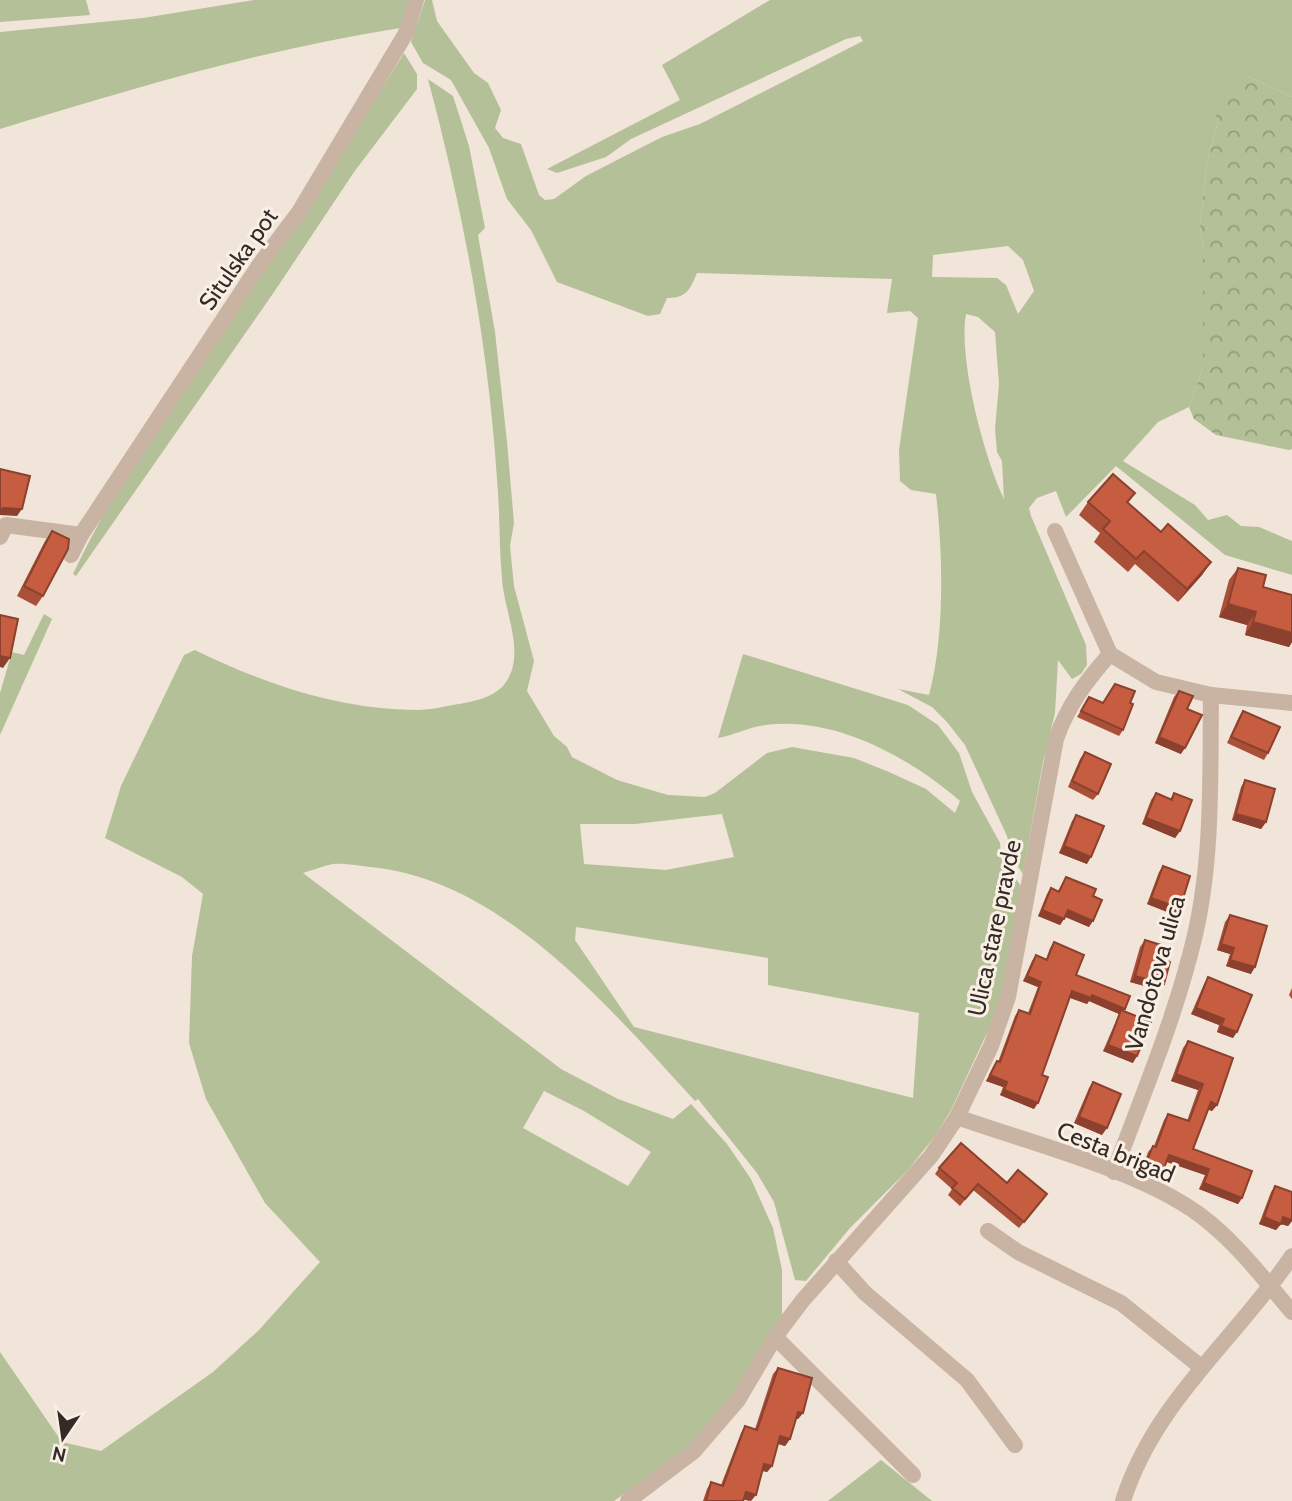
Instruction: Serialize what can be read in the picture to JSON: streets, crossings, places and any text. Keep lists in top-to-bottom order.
{
  "streets": {
    "street": [
      "Situlska pot",
      "Ulica stare pravde",
      "Vandotova ulica",
      "Cesta brigad"
    ]
  },
  "crossings": [
    ["Ulica stare pravde", "Cesta brigad"],
    ["Vandotova ulica", "Cesta brigad"]
  ],
  "north": "bottom"
}
